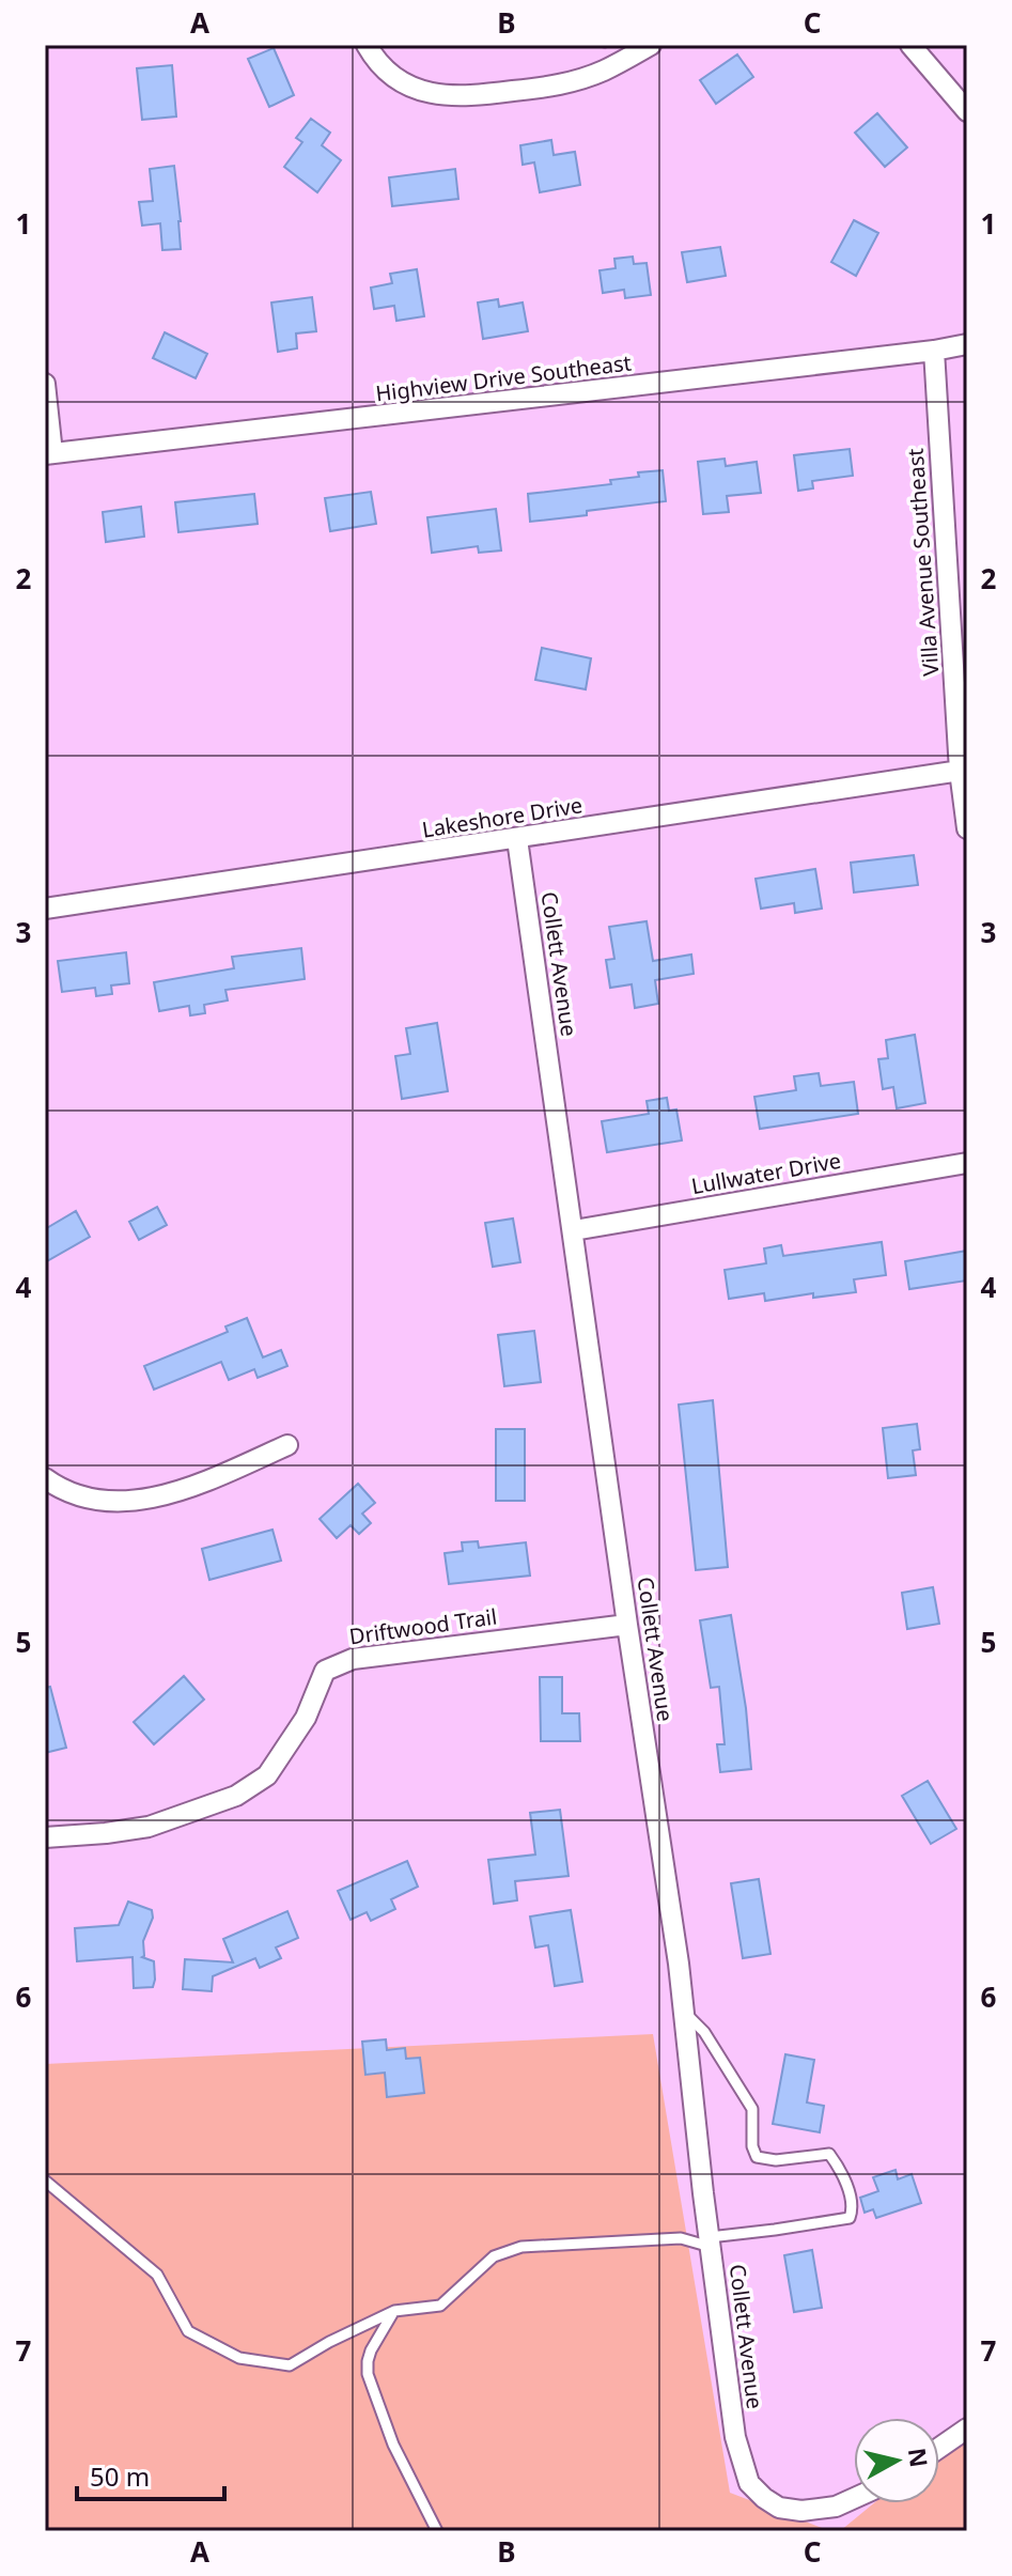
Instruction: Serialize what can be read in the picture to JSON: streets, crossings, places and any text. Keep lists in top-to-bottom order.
{
  "streets": {
    "street": [
      "Highview Drive Southeast",
      "Villa Avenue Southeast",
      "Lakeshore Drive",
      "Collett Avenue",
      "Lullwater Drive",
      "Driftwood Trail"
    ]
  },
  "crossings": [
    ["Highview Drive Southeast", "Villa Avenue Southeast"],
    ["Villa Avenue Southeast", "Lakeshore Drive"],
    ["Lakeshore Drive", "Collett Avenue"],
    ["Collett Avenue", "Lullwater Drive"],
    ["Collett Avenue", "Driftwood Trail"]
  ],
  "scale_bar": "50 m",
  "north": "right",
  "grid": {
    "columns": ["A", "B", "C"],
    "rows": [
      "1",
      "2",
      "3",
      "4",
      "5",
      "6",
      "7"
    ]
  }
}
